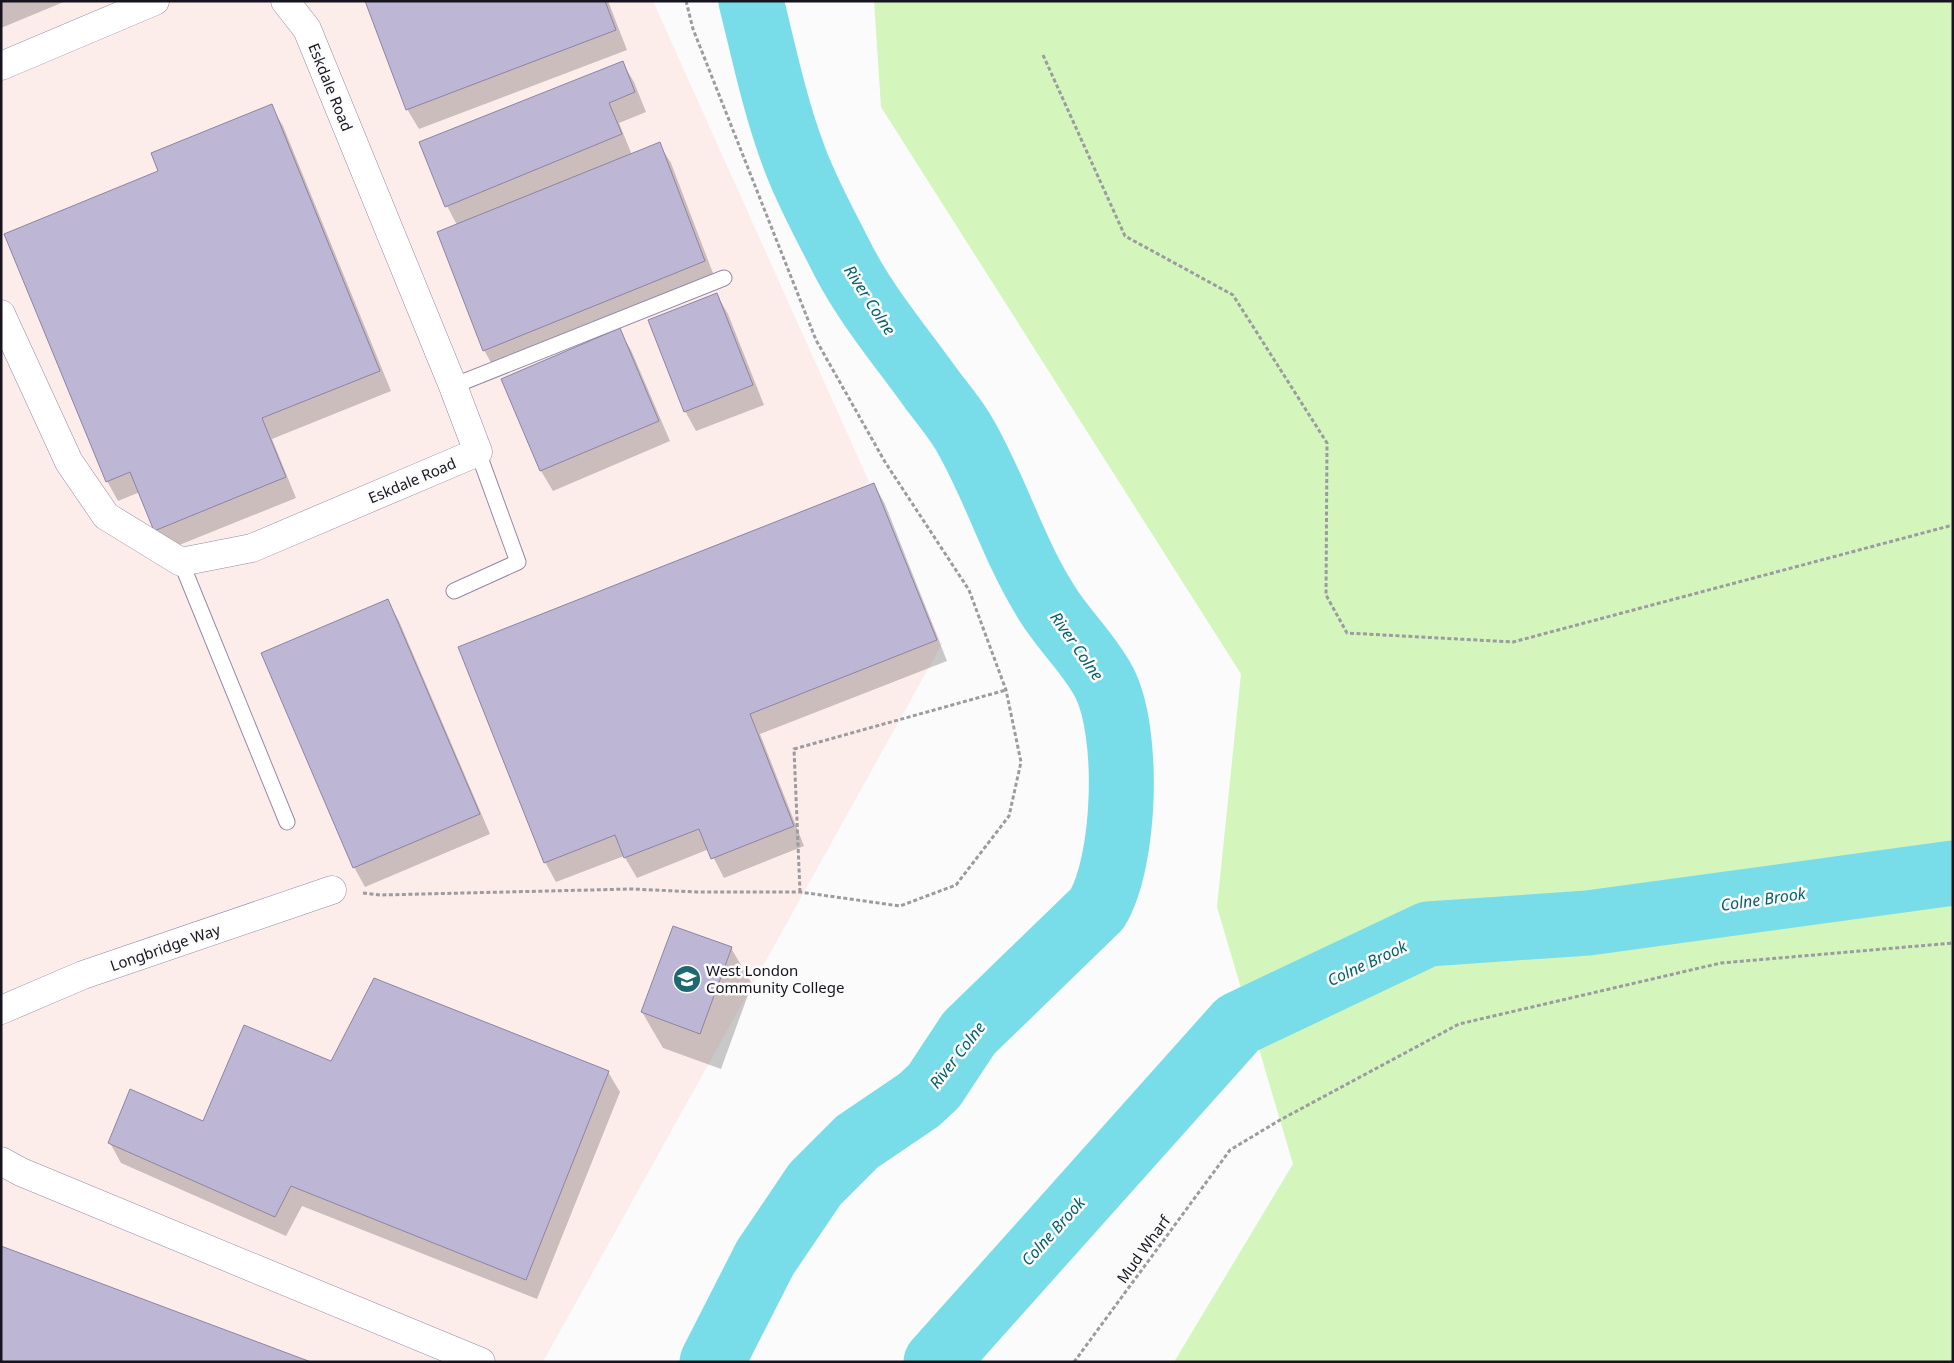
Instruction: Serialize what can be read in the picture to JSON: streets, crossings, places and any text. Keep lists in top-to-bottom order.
{
  "streets": {
    "street": ["Eskdale Road", "Longbridge Way"],
    "path": ["Mud Wharf"]
  },
  "water": ["River Colne", "Colne Brook"],
  "places": {
    "school or university": ["West London Community College"]
  }
}
